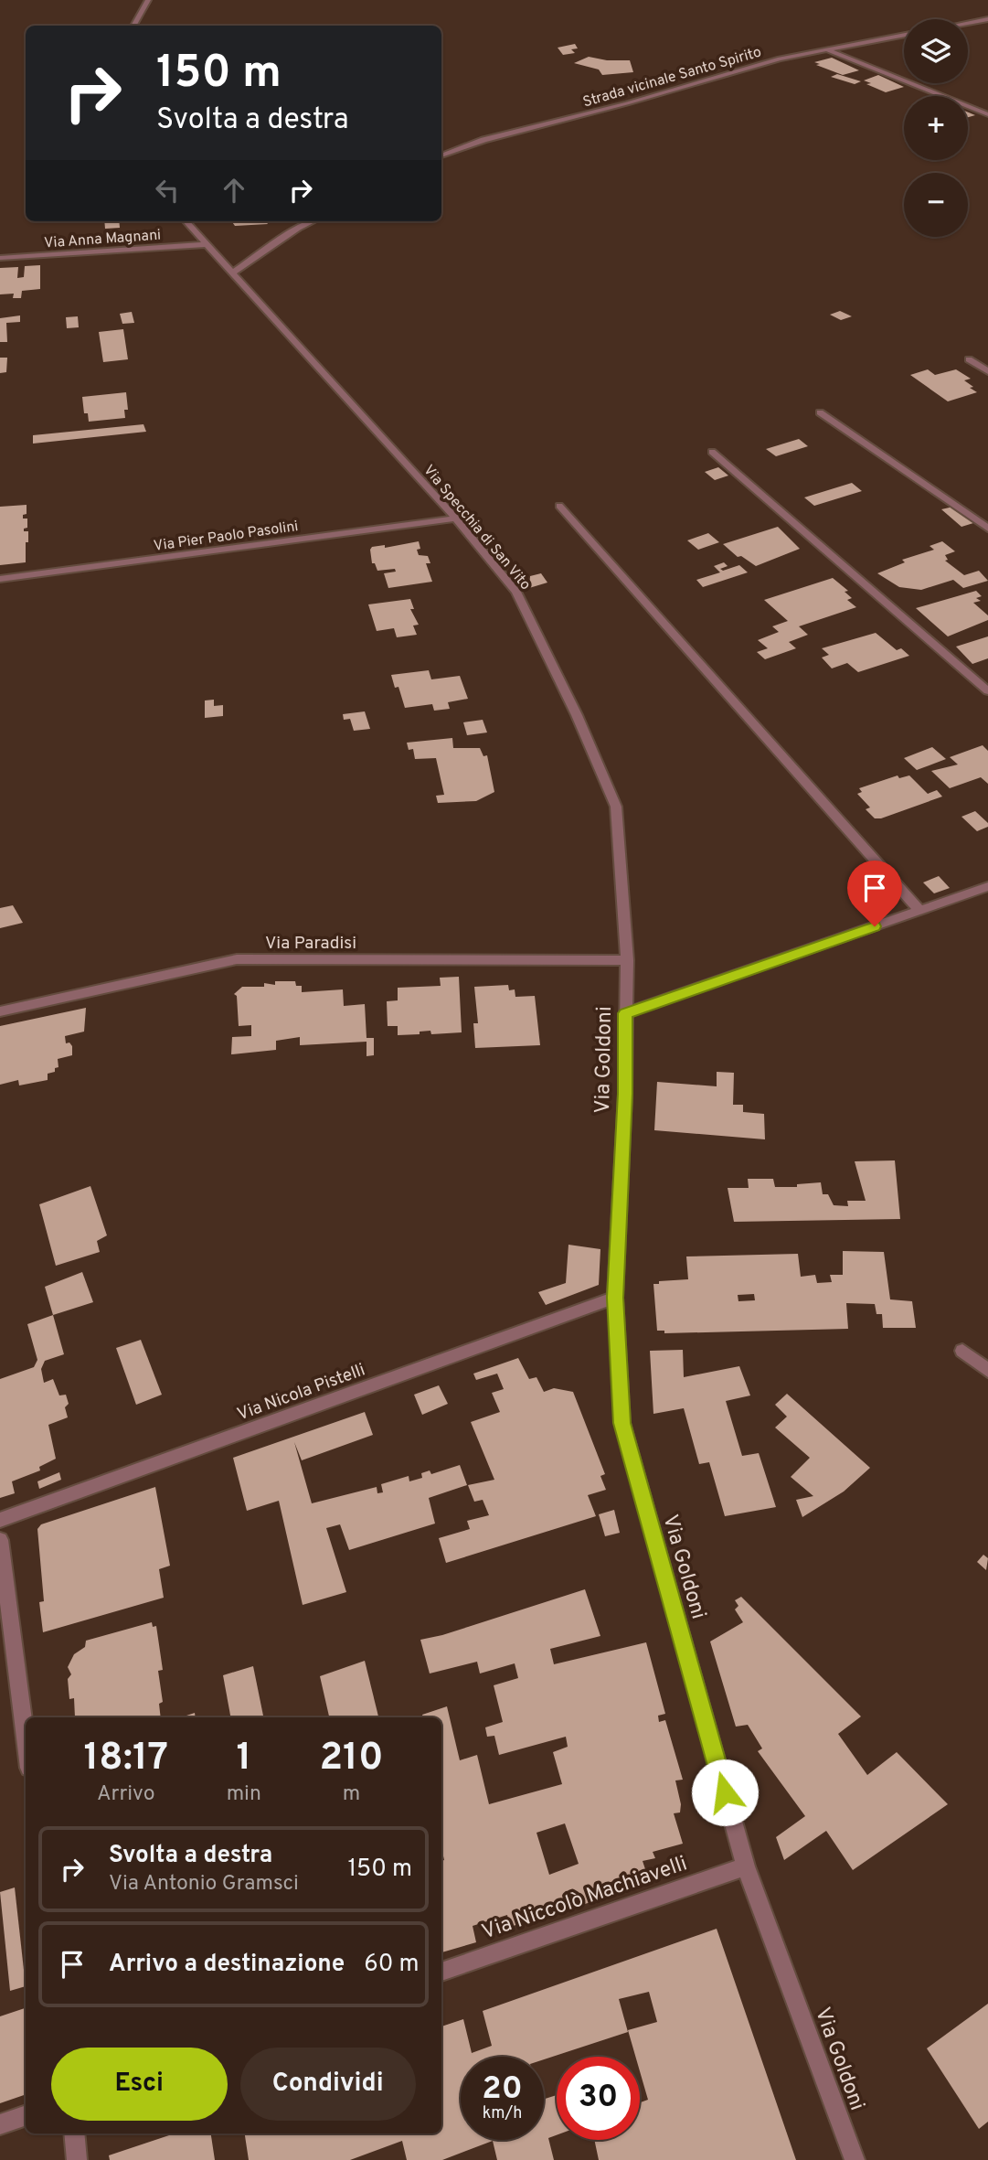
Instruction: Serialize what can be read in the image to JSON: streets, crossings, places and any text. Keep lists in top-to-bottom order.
{
  "streets": {
    "street": [
      "Strada vicinale Santo Spirito",
      "Via Anna Magnani",
      "Via Specchia di San Vito",
      "Via Pier Paolo Pasolini",
      "Via Paradisi",
      "Via Goldoni",
      "Via Nicola Pistelli",
      "Via Niccolò Machiavelli"
    ]
  },
  "crossings": [
    ["Via Anna Magnani", "Via Specchia di San Vito"],
    ["Via Specchia di San Vito", "Via Pier Paolo Pasolini"],
    ["Via Specchia di San Vito", "Via Paradisi"],
    ["Via Specchia di San Vito", "Via Goldoni"],
    ["Via Paradisi", "Via Goldoni"],
    ["Via Goldoni", "Via Nicola Pistelli"],
    ["Via Goldoni", "Via Niccolò Machiavelli"]
  ],
  "page": {
    "map_buttons": ["+", "−"],
    "turn": ["150 m", "Svolta a destra"],
    "eta": [
      "18:17",
      "Arrivo",
      "1",
      "min",
      "210",
      "m"
    ],
    "list": [
      {
        "name": "Svolta a destra",
        "note": "Via Antonio Gramsci",
        "value": "150 m"
      },
      {
        "name": "Arrivo a destinazione",
        "value": "60 m"
      }
    ],
    "buttons": ["Esci", "Condividi"],
    "speed": "20 km/h",
    "limit": "30"
  }
}
